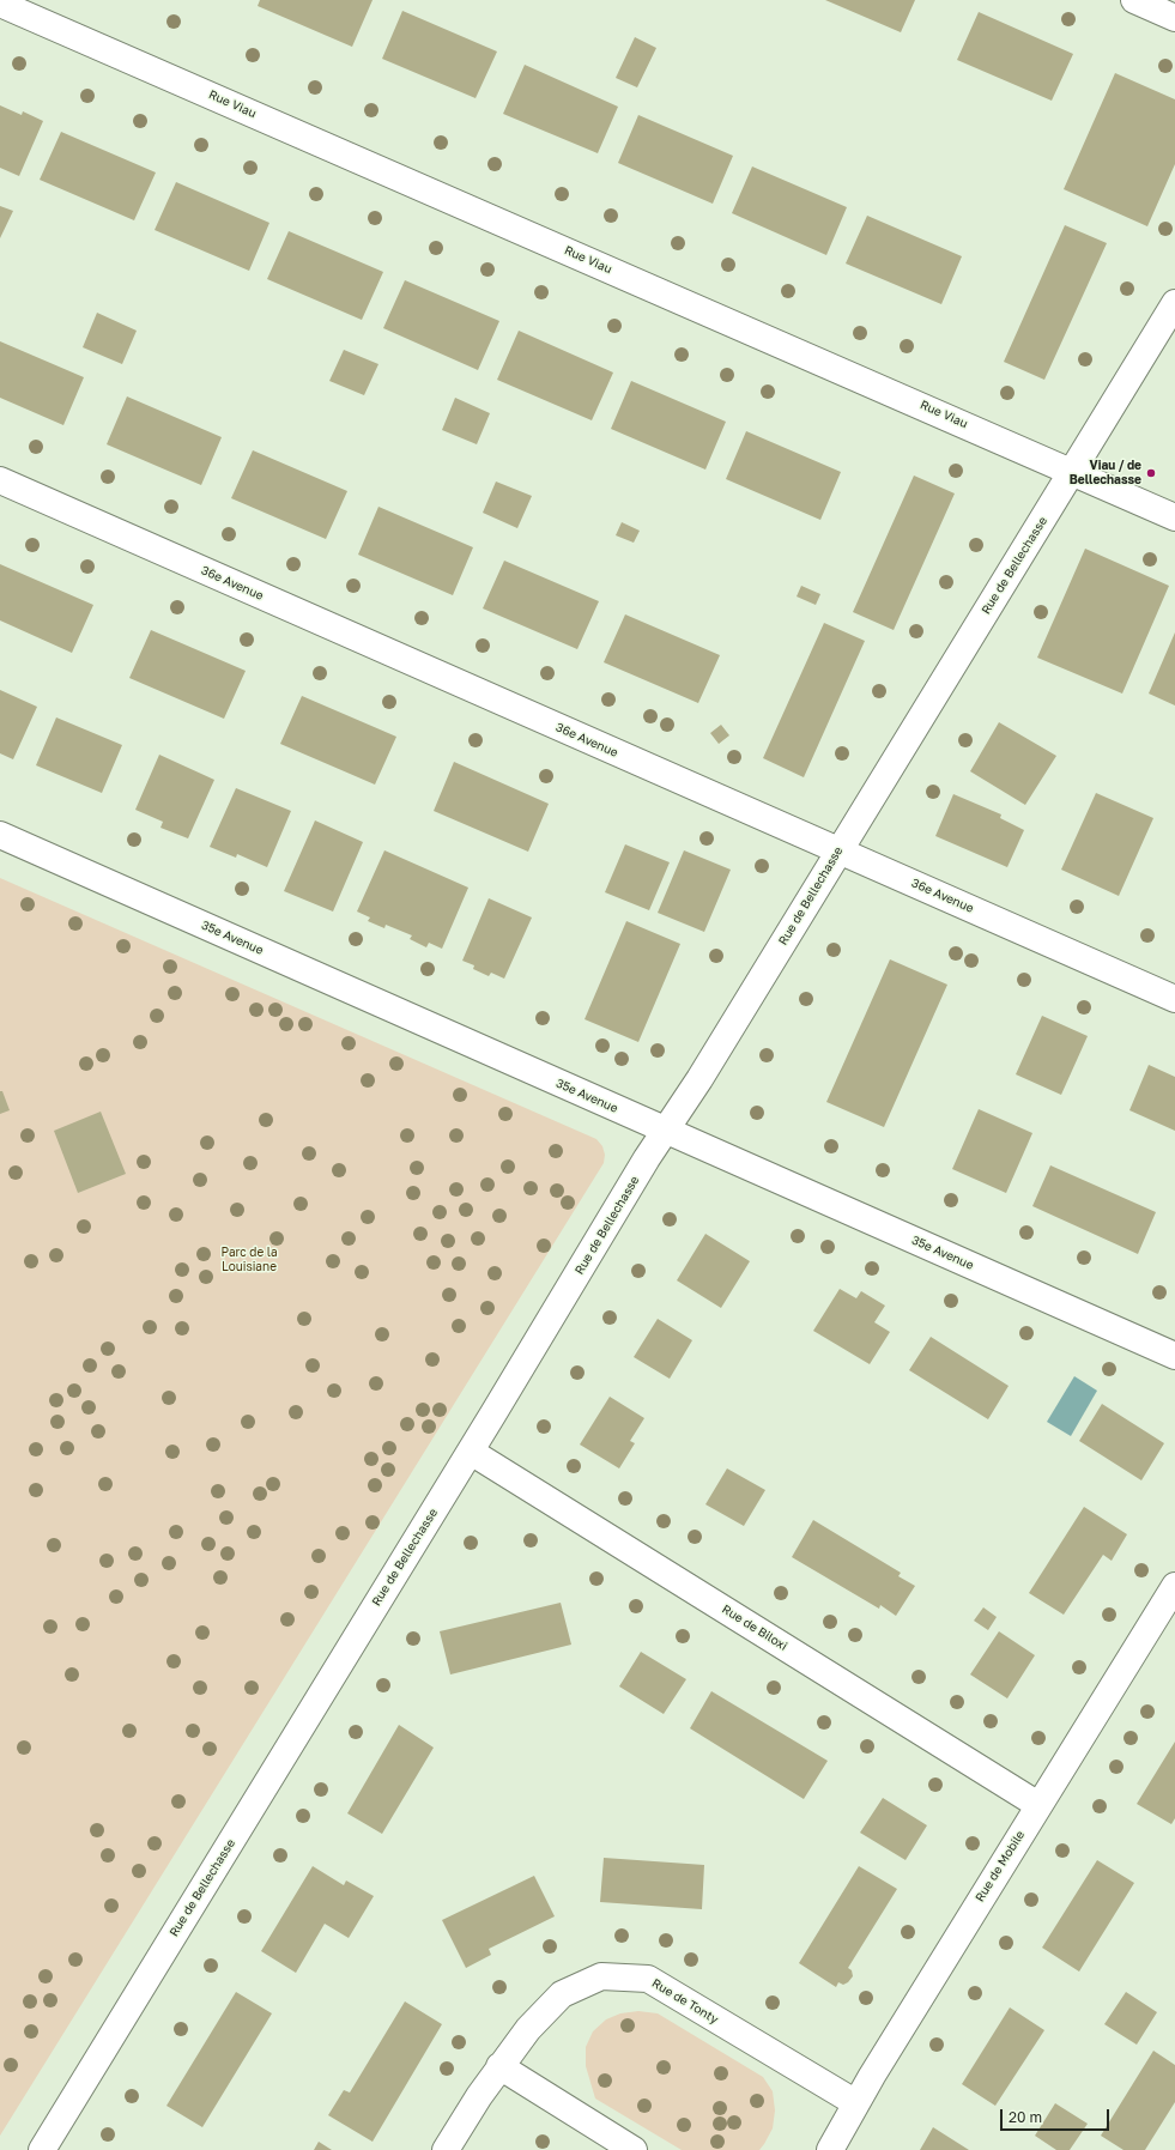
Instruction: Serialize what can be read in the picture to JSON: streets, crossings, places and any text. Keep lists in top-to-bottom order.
{
  "streets": {
    "street": [
      "Rue Viau",
      "Rue de Bellechasse",
      "36e Avenue",
      "35e Avenue",
      "Rue de Biloxi",
      "Rue de Mobile",
      "Rue de Tonty"
    ]
  },
  "crossings": [
    ["Rue Viau", "Rue de Bellechasse"],
    ["Rue de Bellechasse", "36e Avenue"],
    ["Rue de Bellechasse", "35e Avenue"],
    ["Rue de Bellechasse", "Rue de Biloxi"],
    ["Rue de Biloxi", "Rue de Mobile"],
    ["Rue de Mobile", "Rue de Tonty"]
  ],
  "parks": ["Parc de la Louisiane"],
  "places": ["Viau / de Bellechasse"],
  "scale_bar": "20 m"
}
